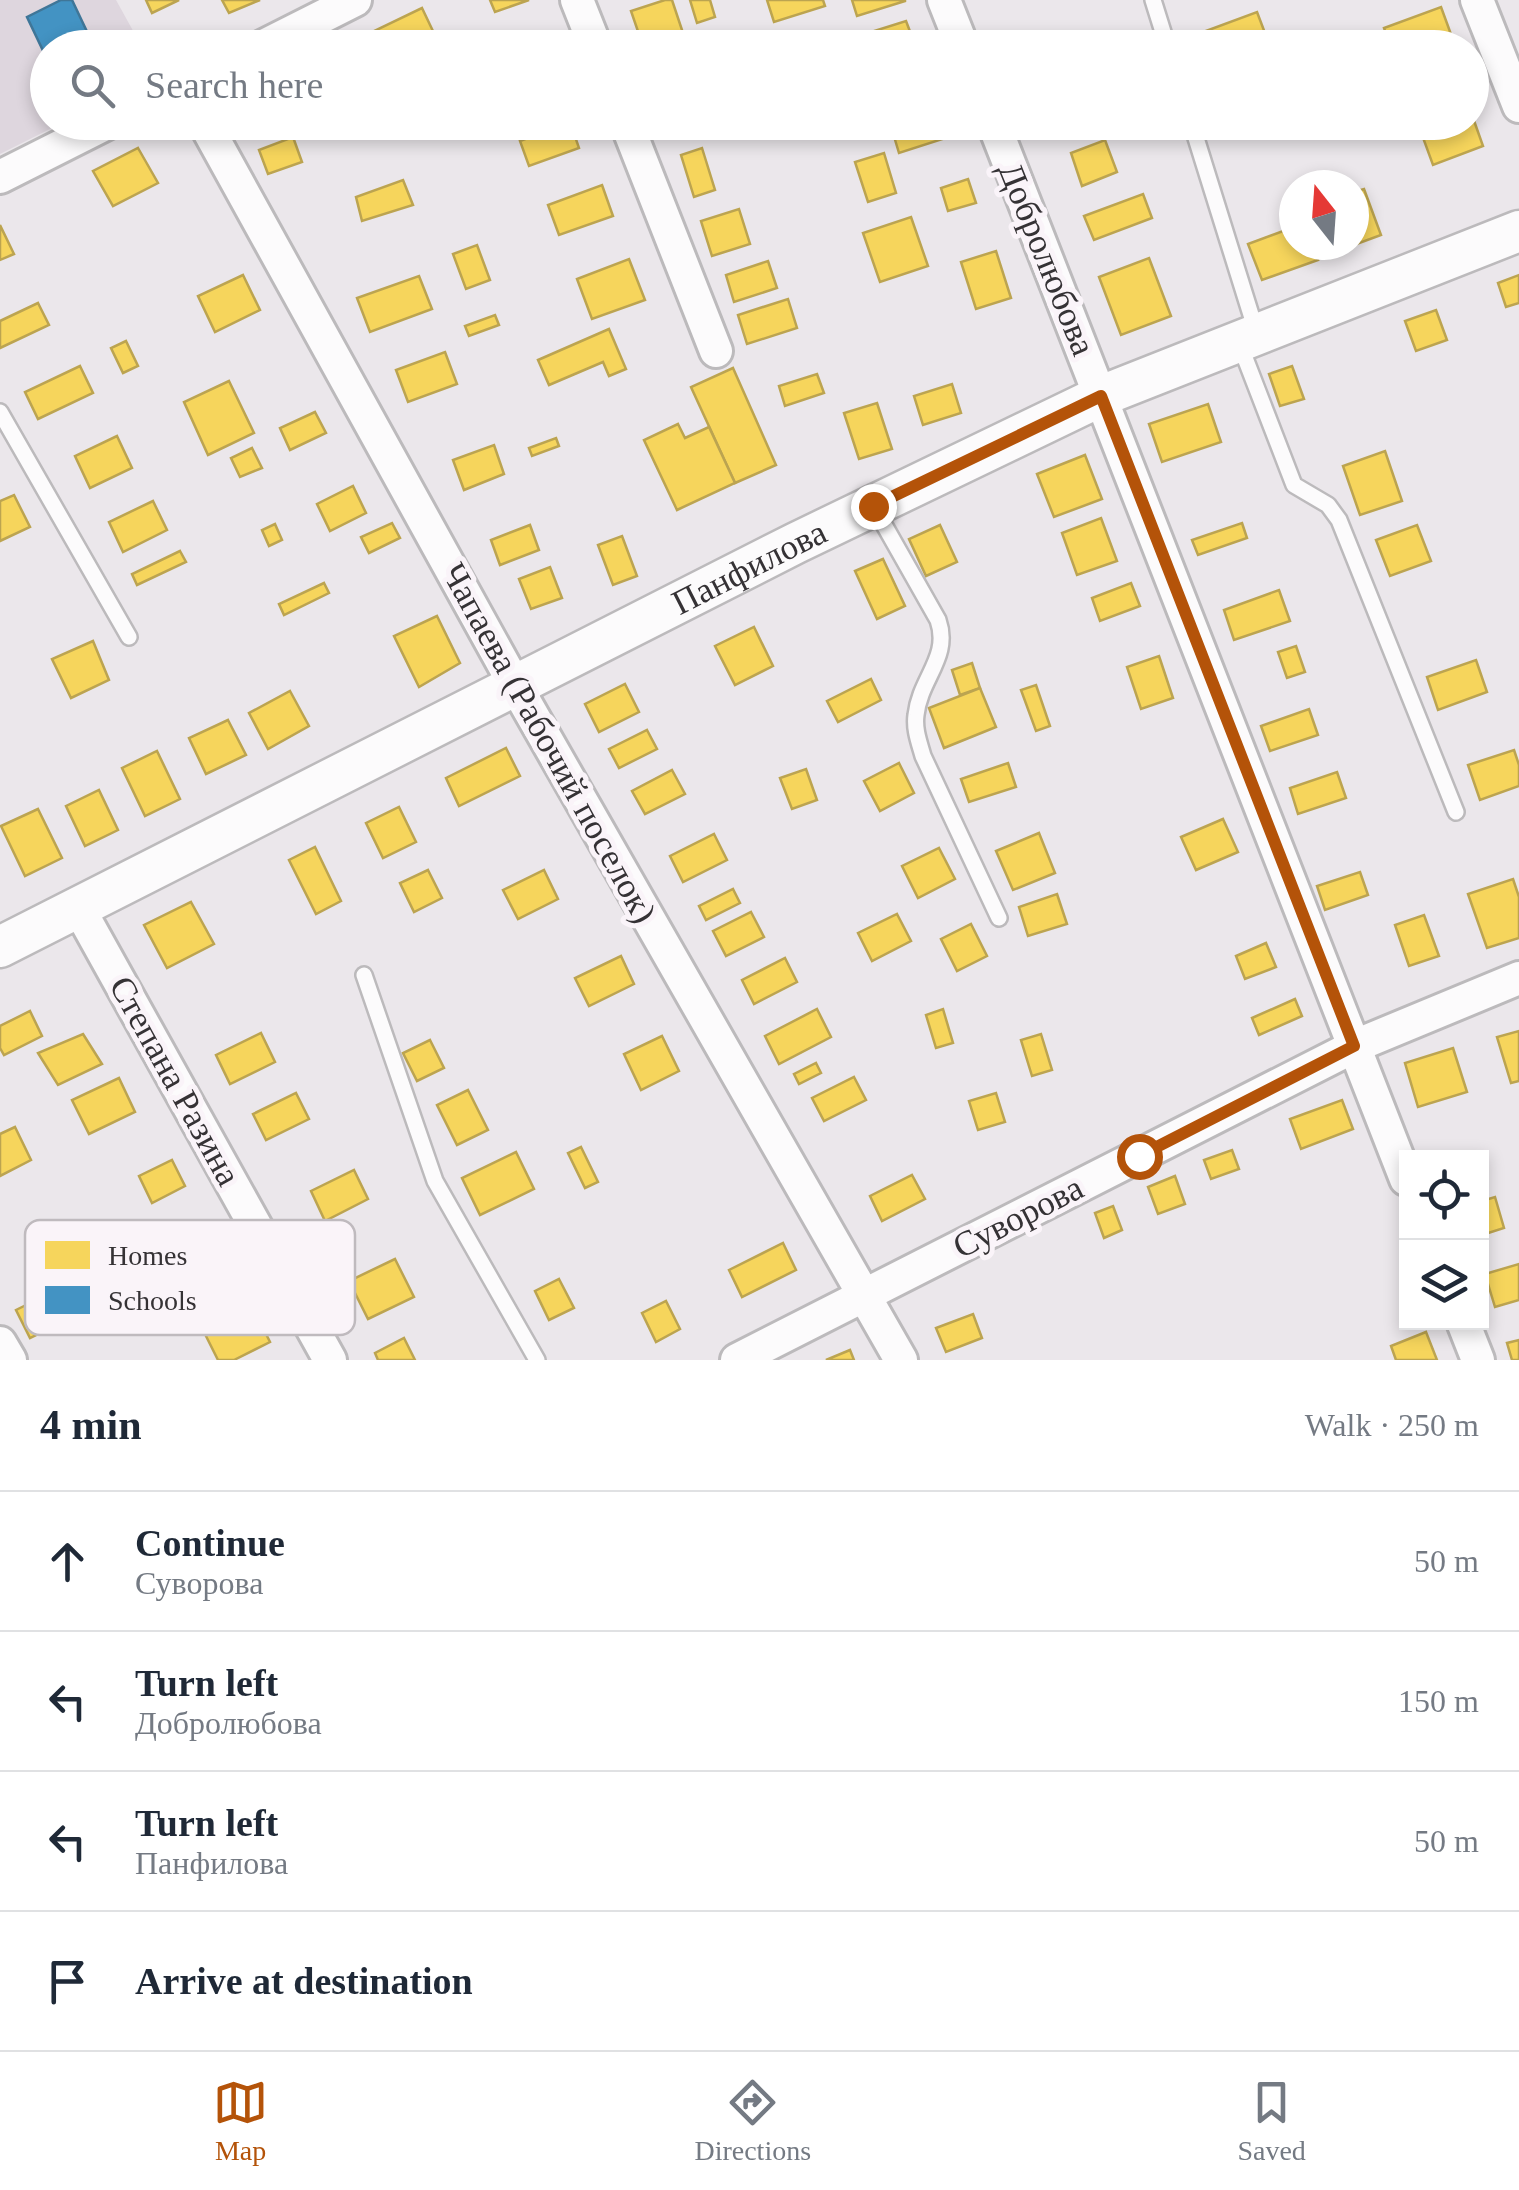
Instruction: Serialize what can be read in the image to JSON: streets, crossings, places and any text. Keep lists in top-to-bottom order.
{
  "streets": {
    "street": [
      "Добролюбова",
      "Панфилова",
      "Чапаева (Рабочий поселок)",
      "Степана Разина",
      "Суворова"
    ]
  },
  "crossings": [
    ["Добролюбова", "Панфилова"],
    ["Добролюбова", "Суворова"],
    ["Панфилова", "Чапаева (Рабочий поселок)"],
    ["Панфилова", "Степана Разина"],
    ["Чапаева (Рабочий поселок)", "Суворова"]
  ],
  "legend": ["Homes", "Schools"],
  "north": "top",
  "page": {
    "search": "Search here",
    "heading": ["4 min", "Walk · 250 m"],
    "list": [
      ["Continue", "Суворова", "50 m"],
      ["Turn left", "Добролюбова", "150 m"],
      ["Turn left", "Панфилова", "50 m"],
      "Arrive at destination"
    ],
    "nav": ["Map", "Directions", "Saved"]
  }
}
